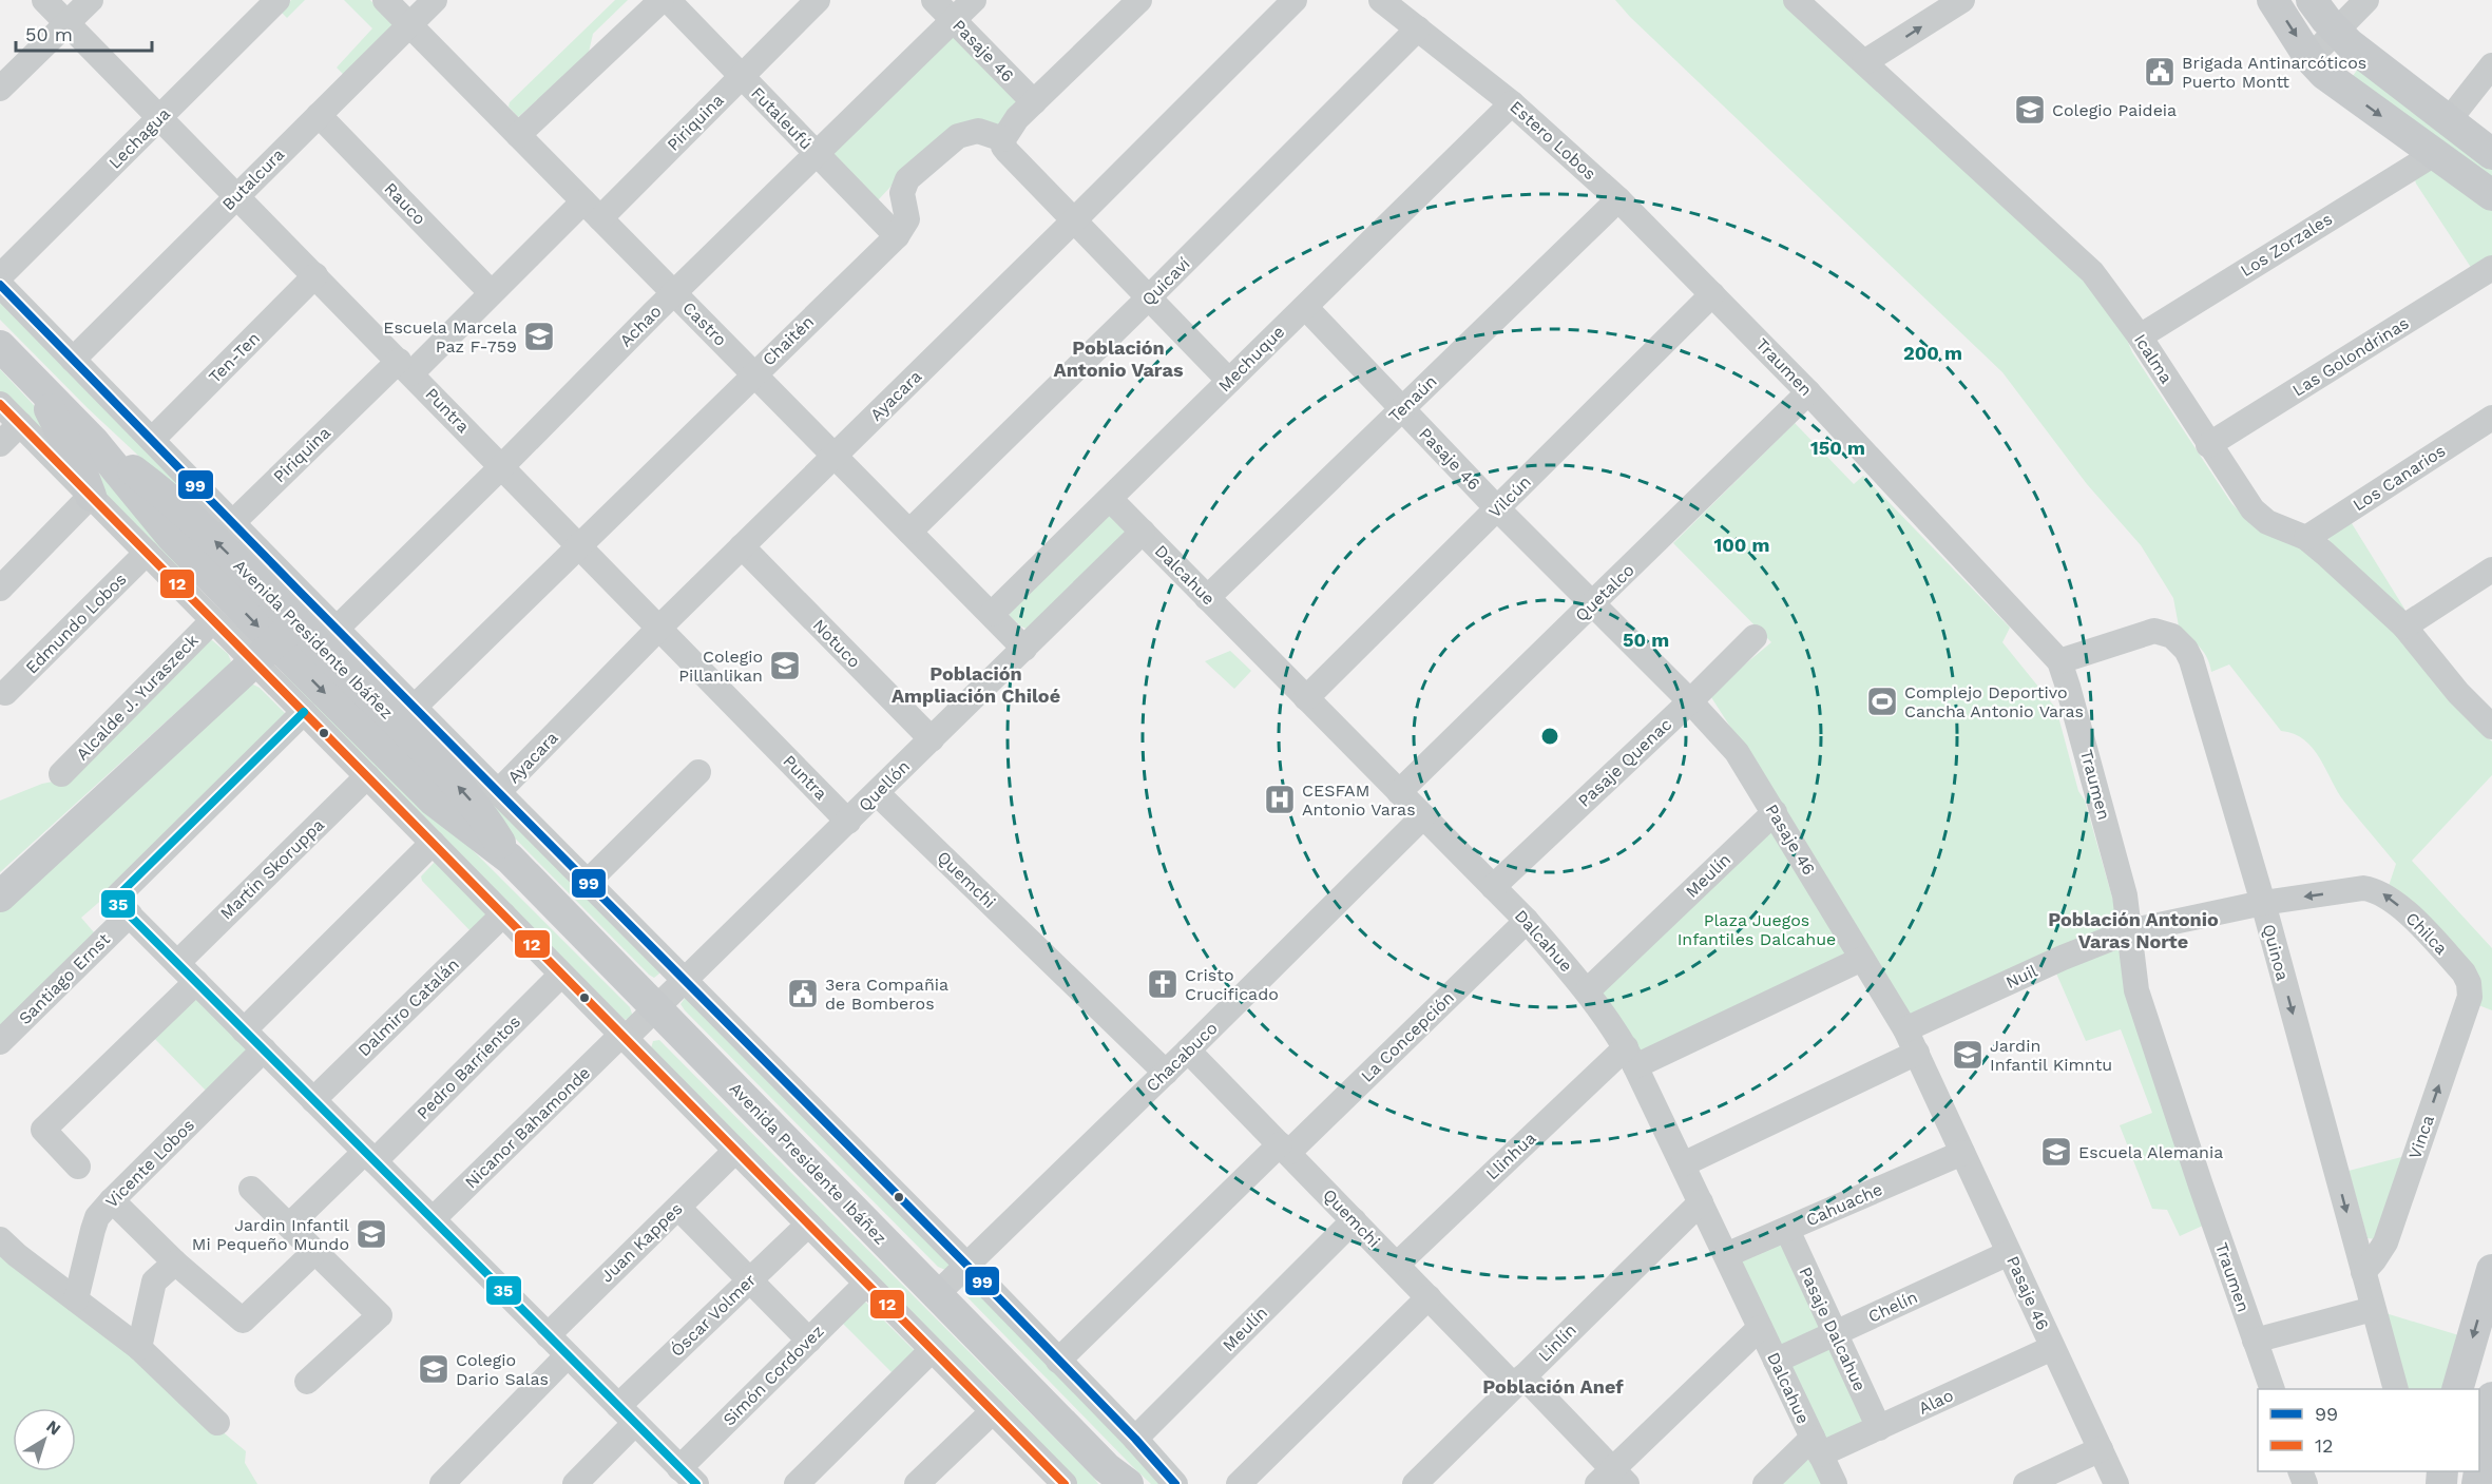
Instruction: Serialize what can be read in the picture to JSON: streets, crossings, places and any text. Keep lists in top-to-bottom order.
{
  "streets": {
    "main road": ["Avenida Presidente Ibáñez"],
    "street": [
      "Pasaje 46",
      "Futaleufú",
      "Piriquina",
      "Lechagua",
      "Estero Lobos",
      "Butalcura",
      "Rauco",
      "Los Zorzales",
      "Quicaví",
      "Castro",
      "Achao",
      "Chaitén",
      "Las Golondrinas",
      "Ten-Ten",
      "Mechuque",
      "Icalma",
      "Traumen",
      "Ayacara",
      "Tenaún",
      "Puntra",
      "Los Canarios",
      "Vilcún",
      "Dalcahue",
      "Quetalco",
      "Edmundo Lobos",
      "Notuco",
      "Alcalde J. Yuraszeck",
      "Pasaje Quenac",
      "Quellón",
      "Martín Skoruppa",
      "Meulín",
      "Quemchi",
      "Chilca",
      "Quinoa",
      "Nuil",
      "Santiago Ernst",
      "Dalmiro Catalán",
      "La Concepción",
      "Chacabuco",
      "Pedro Barrientos",
      "Nicanor Bahamonde",
      "Vinca",
      "Llinhua",
      "Vicente Lobos",
      "Cahuache",
      "Juan Kappes",
      "Chelín",
      "Óscar Volmer",
      "Pasaje Dalcahue",
      "Linlín",
      "Simón Cordovez",
      "Alao"
    ]
  },
  "crossings": [
    ["Pasaje 46", "Achao"],
    ["Pasaje 46", "Mechuque"],
    ["Pasaje 46", "Tenaún"],
    ["Pasaje 46", "Vilcún"],
    ["Pasaje 46", "Quetalco"],
    ["Pasaje 46", "Pasaje Quenac"],
    ["Pasaje 46", "Meulín"],
    ["Pasaje 46", "Nuil"],
    ["Pasaje 46", "Llinhua"],
    ["Pasaje 46", "Cahuache"],
    ["Pasaje 46", "Chelín"],
    ["Pasaje 46", "Alao"],
    ["Futaleufú", "Piriquina"],
    ["Futaleufú", "Achao"],
    ["Futaleufú", "Chaitén"],
    ["Piriquina", "Rauco"],
    ["Piriquina", "Castro"],
    ["Piriquina", "Puntra"],
    ["Piriquina", "Avenida Presidente Ibáñez"],
    ["Lechagua", "Puntra"],
    ["Estero Lobos", "Quicaví"],
    ["Estero Lobos", "Mechuque"],
    ["Estero Lobos", "Traumen"],
    ["Estero Lobos", "Tenaún"],
    ["Estero Lobos", "Vilcún"],
    ["Butalcura", "Rauco"],
    ["Butalcura", "Castro"],
    ["Butalcura", "Puntra"],
    ["Butalcura", "Avenida Presidente Ibáñez"],
    ["Los Zorzales", "Icalma"],
    ["Quicaví", "Castro"],
    ["Castro", "Achao"],
    ["Castro", "Chaitén"],
    ["Castro", "Mechuque"],
    ["Castro", "Ayacara"],
    ["Castro", "Quellón"],
    ["Achao", "Puntra"],
    ["Achao", "Avenida Presidente Ibáñez"],
    ["Chaitén", "Puntra"],
    ["Chaitén", "Avenida Presidente Ibáñez"],
    ["Las Golondrinas", "Icalma"],
    ["Ten-Ten", "Puntra"],
    ["Ten-Ten", "Avenida Presidente Ibáñez"],
    ["Mechuque", "Dalcahue"],
    ["Icalma", "Los Canarios"],
    ["Traumen", "Vilcún"],
    ["Traumen", "Quetalco"],
    ["Traumen", "Quinoa"],
    ["Traumen", "Nuil"],
    ["Ayacara", "Puntra"],
    ["Ayacara", "Avenida Presidente Ibáñez"],
    ["Ayacara", "Notuco"],
    ["Tenaún", "Dalcahue"],
    ["Puntra", "Quellón"],
    ["Vilcún", "Dalcahue"],
    ["Dalcahue", "Quetalco"],
    ["Dalcahue", "Pasaje Quenac"],
    ["Dalcahue", "Quellón"],
    ["Dalcahue", "Meulín"],
    ["Dalcahue", "La Concepción"],
    ["Dalcahue", "Chacabuco"],
    ["Dalcahue", "Llinhua"],
    ["Dalcahue", "Cahuache"],
    ["Dalcahue", "Chelín"],
    ["Dalcahue", "Linlín"],
    ["Dalcahue", "Alao"],
    ["Edmundo Lobos", "Avenida Presidente Ibáñez"],
    ["Avenida Presidente Ibáñez", "Alcalde J. Yuraszeck"],
    ["Avenida Presidente Ibáñez", "Quellón"],
    ["Avenida Presidente Ibáñez", "Martín Skoruppa"],
    ["Avenida Presidente Ibáñez", "Meulín"],
    ["Avenida Presidente Ibáñez", "Santiago Ernst"],
    ["Avenida Presidente Ibáñez", "Dalmiro Catalán"],
    ["Avenida Presidente Ibáñez", "La Concepción"],
    ["Avenida Presidente Ibáñez", "Chacabuco"],
    ["Avenida Presidente Ibáñez", "Pedro Barrientos"],
    ["Avenida Presidente Ibáñez", "Nicanor Bahamonde"],
    ["Avenida Presidente Ibáñez", "Juan Kappes"],
    ["Avenida Presidente Ibáñez", "Óscar Volmer"],
    ["Avenida Presidente Ibáñez", "Simón Cordovez"],
    ["Notuco", "Quellón"],
    ["Quellón", "Quemchi"],
    ["Quellón", "Nicanor Bahamonde"],
    ["Meulín", "Quemchi"],
    ["Quemchi", "La Concepción"],
    ["Quemchi", "Chacabuco"],
    ["Quemchi", "Llinhua"],
    ["Quemchi", "Linlín"],
    ["Chilca", "Nuil"],
    ["Chilca", "Vinca"],
    ["Quinoa", "Nuil"],
    ["Quinoa", "Vinca"],
    ["Cahuache", "Pasaje Dalcahue"],
    ["Chelín", "Pasaje Dalcahue"],
    ["Pasaje Dalcahue", "Alao"]
  ],
  "one_way": ["Chilca", "Quinoa", "Vinca"],
  "districts": [
    "Población Antonio Varas",
    "Población Ampliación Chiloé",
    "Población Antonio Varas Norte",
    "Población Anef"
  ],
  "parks": ["Plaza Juegos Infantiles Dalcahue"],
  "places": {
    "public building": ["Brigada Antinarcóticos Puerto Montt", "3era Compañia de Bomberos"],
    "school or university": [
      "Colegio Paideia",
      "Escuela Marcela Paz F-759",
      "Colegio Pillanlikan",
      "Jardin Infantil Kimntu",
      "Escuela Alemania",
      "Jardin Infantil Mi Pequeño Mundo",
      "Colegio Dario Salas"
    ],
    "sports": ["Complejo Deportivo Cancha Antonio Varas"],
    "hospital": ["CESFAM Antonio Varas"],
    "church": ["Cristo Crucificado"]
  },
  "lines": ["transit line 99", "transit line 12", "transit line 35"],
  "legend": ["99", "12"],
  "scale_bar": "50 m",
  "north": "top right",
  "rings": [
    "200 m",
    "150 m",
    "100 m",
    "50 m"
  ]
}
